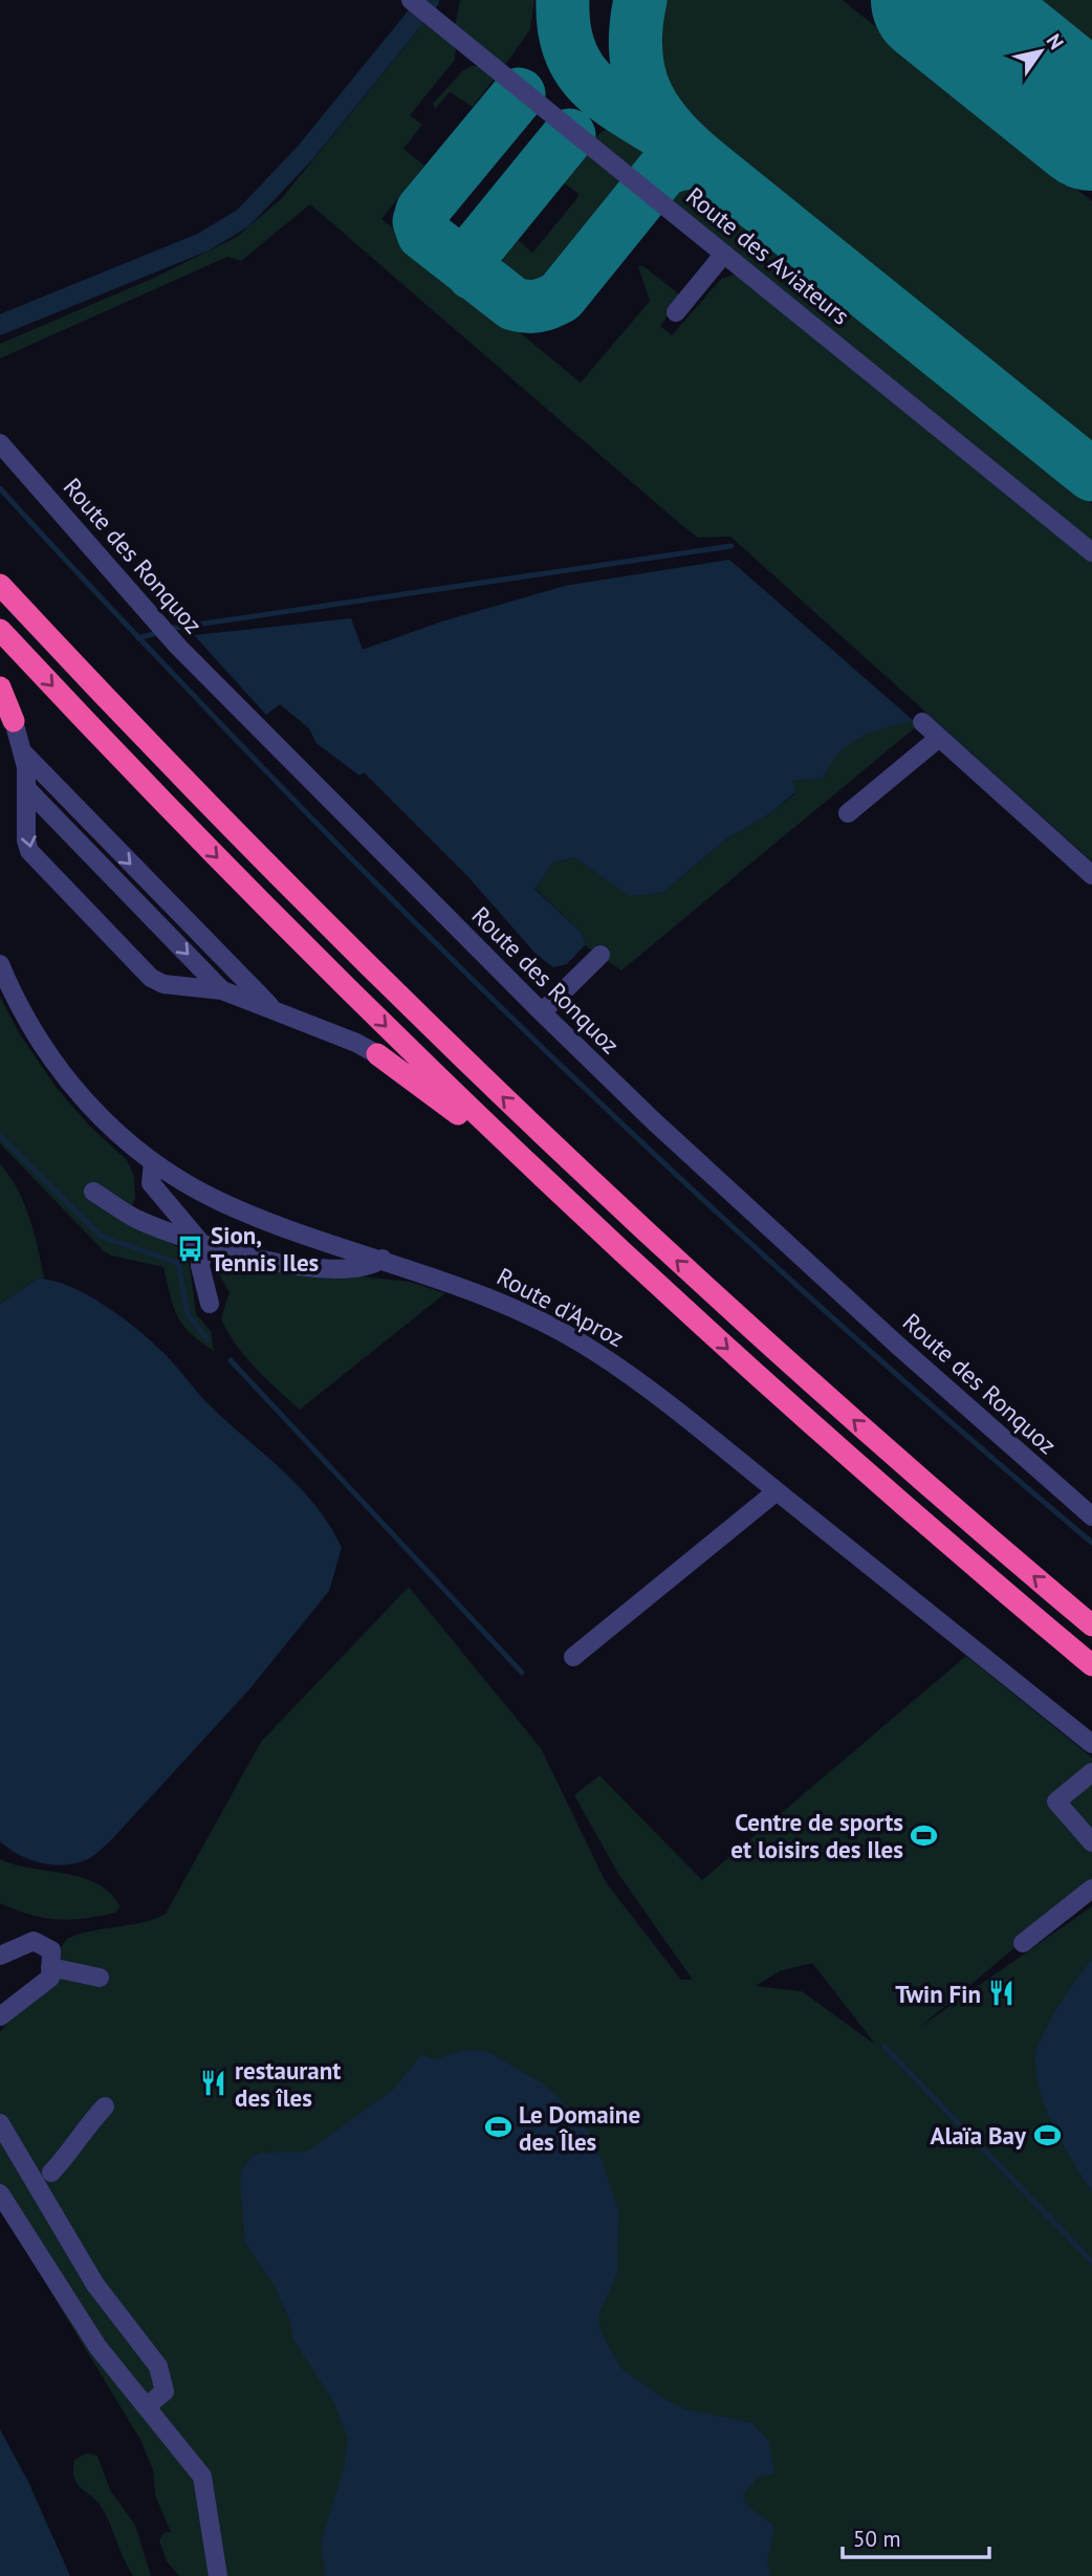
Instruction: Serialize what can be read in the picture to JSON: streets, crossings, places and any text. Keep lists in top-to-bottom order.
{
  "streets": {
    "street": ["Route des Aviateurs", "Route des Ronquoz", "Route d'Aproz"]
  },
  "places": {
    "bus stop": ["Sion, Tennis Iles"],
    "sports": ["Centre de sports et loisirs des Iles", "Le Domaine des Îles", "Alaïa Bay"],
    "restaurant": ["Twin Fin", "restaurant des îles"]
  },
  "scale_bar": "50 m",
  "north": "top right"
}
